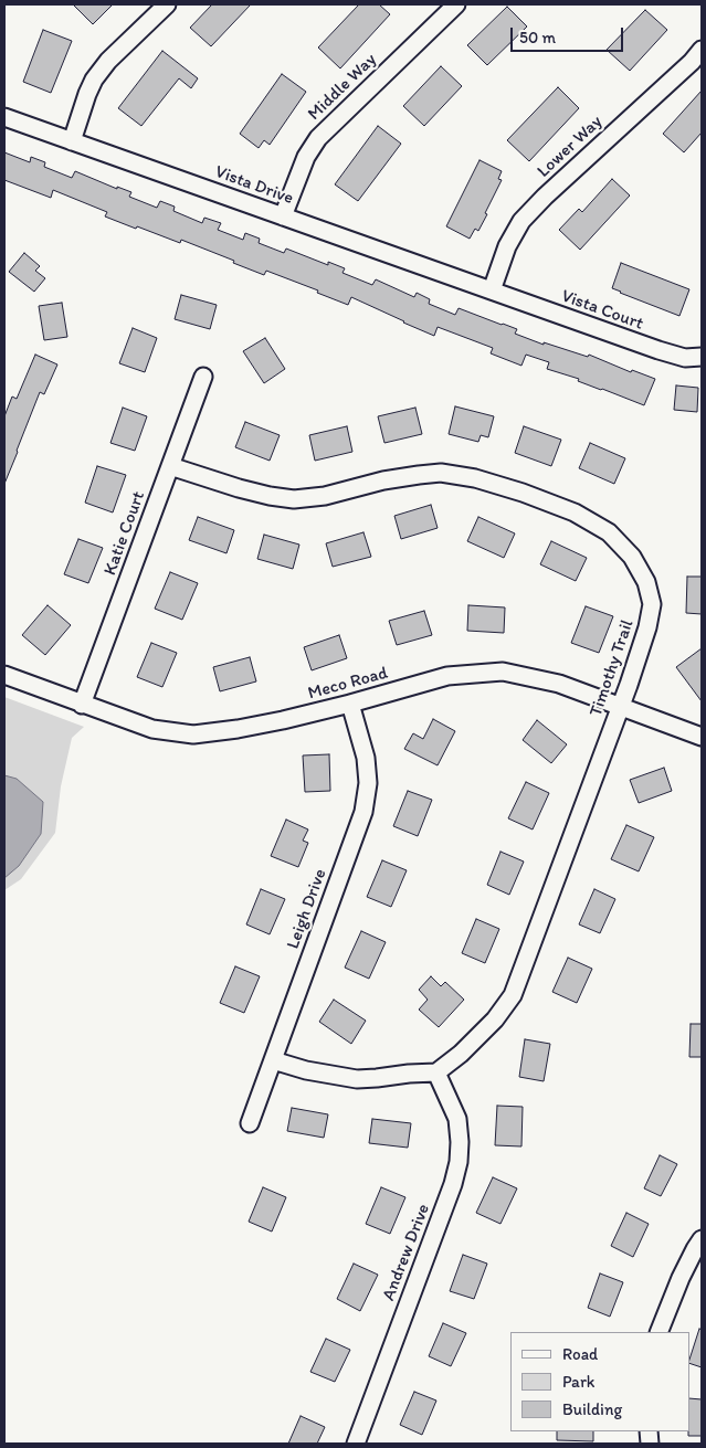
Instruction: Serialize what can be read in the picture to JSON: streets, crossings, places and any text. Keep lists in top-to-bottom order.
{
  "streets": {
    "street": [
      "Middle Way",
      "Lower Way",
      "Vista Drive",
      "Vista Court",
      "Katie Court",
      "Timothy Trail",
      "Meco Road",
      "Leigh Drive",
      "Andrew Drive"
    ]
  },
  "crossings": [
    ["Middle Way", "Vista Drive"],
    ["Lower Way", "Vista Drive"],
    ["Lower Way", "Vista Court"],
    ["Vista Drive", "Vista Court"],
    ["Katie Court", "Timothy Trail"],
    ["Katie Court", "Meco Road"],
    ["Timothy Trail", "Meco Road"],
    ["Timothy Trail", "Andrew Drive"],
    ["Meco Road", "Leigh Drive"]
  ],
  "legend": ["Road", "Park", "Building"],
  "scale_bar": "50 m"
}
